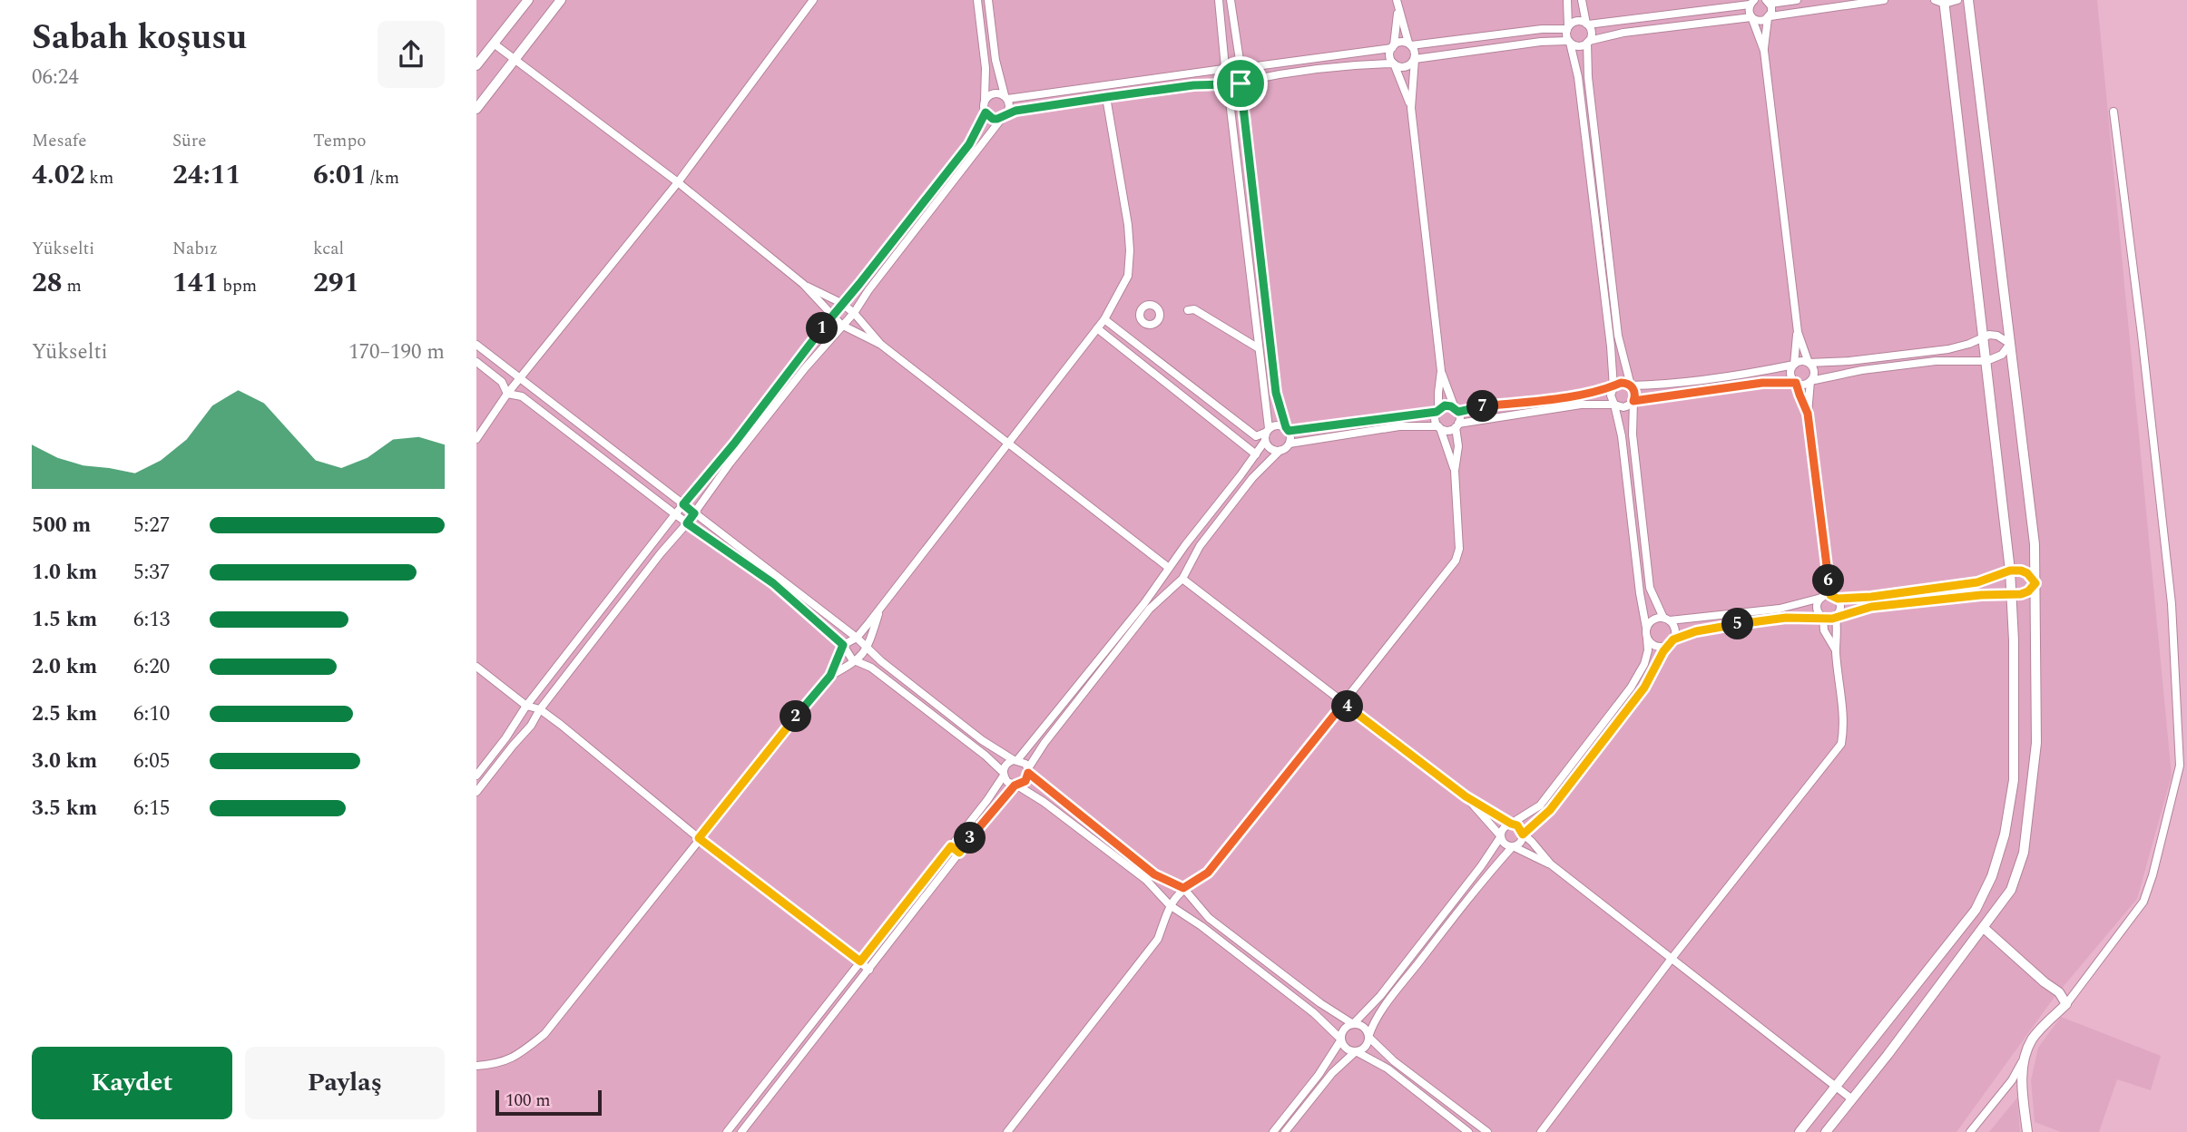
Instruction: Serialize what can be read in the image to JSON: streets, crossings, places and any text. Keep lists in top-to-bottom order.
{
  "scale_bar": "100 m",
  "page": {
    "heading": ["Sabah koşusu", "06:24"],
    "stats": [
      ["Mesafe", "4.02 km"],
      ["Süre", "24:11"],
      ["Tempo", "6:01 /km"],
      ["Yükselti", "28 m"],
      ["Nabız", "141 bpm"],
      ["kcal", "291"]
    ],
    "pins": [
      "1",
      "7",
      "6",
      "5",
      "4",
      "2",
      "3"
    ],
    "chart": ["Yükselti", "170–190 m"],
    "list": [
      {
        "name": "500 m",
        "note": "5:27"
      },
      {
        "name": "1.0 km",
        "note": "5:37"
      },
      {
        "name": "1.5 km",
        "note": "6:13"
      },
      {
        "name": "2.0 km",
        "note": "6:20"
      },
      {
        "name": "2.5 km",
        "note": "6:10"
      },
      {
        "name": "3.0 km",
        "note": "6:05"
      },
      {
        "name": "3.5 km",
        "note": "6:15"
      }
    ],
    "buttons": ["Kaydet", "Paylaş"],
    "scale": "100 m"
  }
}
